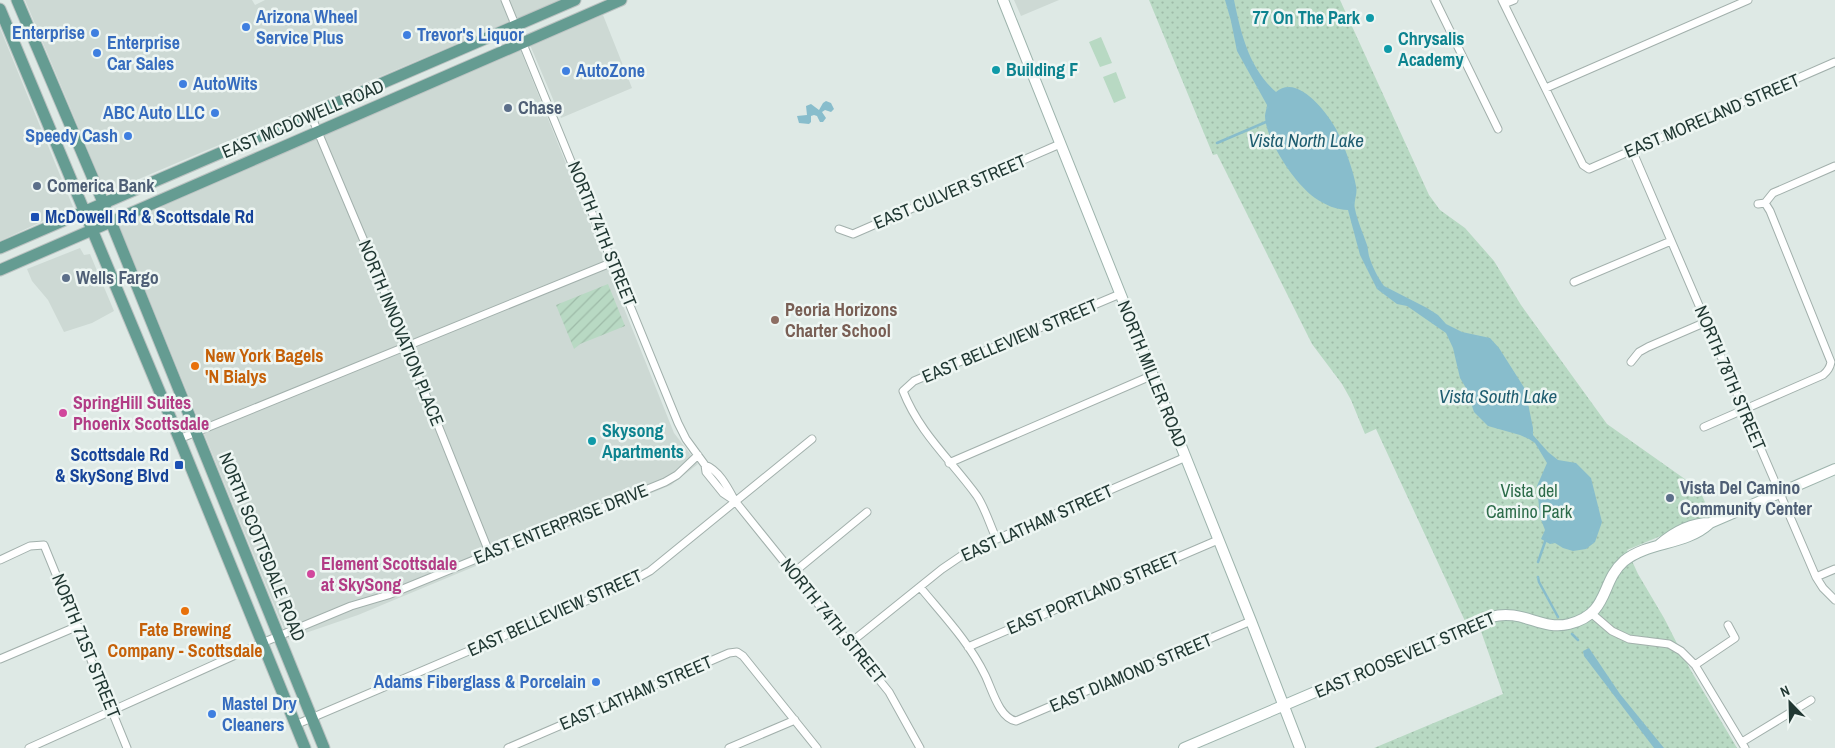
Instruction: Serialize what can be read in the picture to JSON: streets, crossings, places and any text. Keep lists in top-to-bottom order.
{
  "streets": {
    "main road": ["EAST MCDOWELL ROAD", "NORTH SCOTTSDALE ROAD"],
    "street": [
      "EAST MORELAND STREET",
      "EAST CULVER STREET",
      "NORTH 74TH STREET",
      "NORTH INNOVATION PLACE",
      "EAST BELLEVIEW STREET",
      "NORTH MILLER ROAD",
      "NORTH 78TH STREET",
      "EAST LATHAM STREET",
      "EAST ENTERPRISE DRIVE",
      "EAST PORTLAND STREET",
      "NORTH 71ST STREET",
      "EAST ROOSEVELT STREET",
      "EAST DIAMOND STREET"
    ]
  },
  "crossings": [
    ["EAST MORELAND STREET", "NORTH 78TH STREET"],
    ["EAST MCDOWELL ROAD", "NORTH 74TH STREET"],
    ["EAST MCDOWELL ROAD", "NORTH INNOVATION PLACE"],
    ["EAST MCDOWELL ROAD", "NORTH SCOTTSDALE ROAD"],
    ["EAST CULVER STREET", "NORTH MILLER ROAD"],
    ["NORTH 74TH STREET", "EAST BELLEVIEW STREET"],
    ["NORTH 74TH STREET", "EAST LATHAM STREET"],
    ["NORTH 74TH STREET", "EAST ENTERPRISE DRIVE"],
    ["NORTH INNOVATION PLACE", "EAST ENTERPRISE DRIVE"],
    ["EAST BELLEVIEW STREET", "NORTH MILLER ROAD"],
    ["EAST BELLEVIEW STREET", "NORTH SCOTTSDALE ROAD"],
    ["NORTH MILLER ROAD", "EAST LATHAM STREET"],
    ["NORTH MILLER ROAD", "EAST PORTLAND STREET"],
    ["NORTH MILLER ROAD", "EAST ROOSEVELT STREET"],
    ["NORTH MILLER ROAD", "EAST DIAMOND STREET"],
    ["NORTH 78TH STREET", "EAST ROOSEVELT STREET"],
    ["EAST ENTERPRISE DRIVE", "NORTH SCOTTSDALE ROAD"],
    ["EAST PORTLAND STREET", "EAST DIAMOND STREET"]
  ],
  "water": ["Vista North Lake", "Vista South Lake"],
  "parks": ["Vista del Camino Park"],
  "places": {
    "other": [
      "77 On The Park",
      "Arizona Wheel Service Plus",
      "Enterprise",
      "Trevor's Liquor",
      "Chrysalis Academy",
      "Enterprise Car Sales",
      "Building F",
      "AutoZone",
      "AutoWits",
      "Chase",
      "ABC Auto LLC",
      "Speedy Cash",
      "Comerica Bank",
      "Wells Fargo",
      "Peoria Horizons Charter School",
      "New York Bagels 'N Bialys",
      "SpringHill Suites Phoenix Scottsdale",
      "Skysong Apartments",
      "Vista Del Camino Community Center",
      "Element Scottsdale at SkySong",
      "Fate Brewing Company - Scottsdale",
      "Adams Fiberglass & Porcelain",
      "Mastel Dry Cleaners"
    ],
    "transit": ["McDowell Rd & Scottsdale Rd", "Scottsdale Rd & SkySong Blvd"]
  },
  "north": "top left"
}
